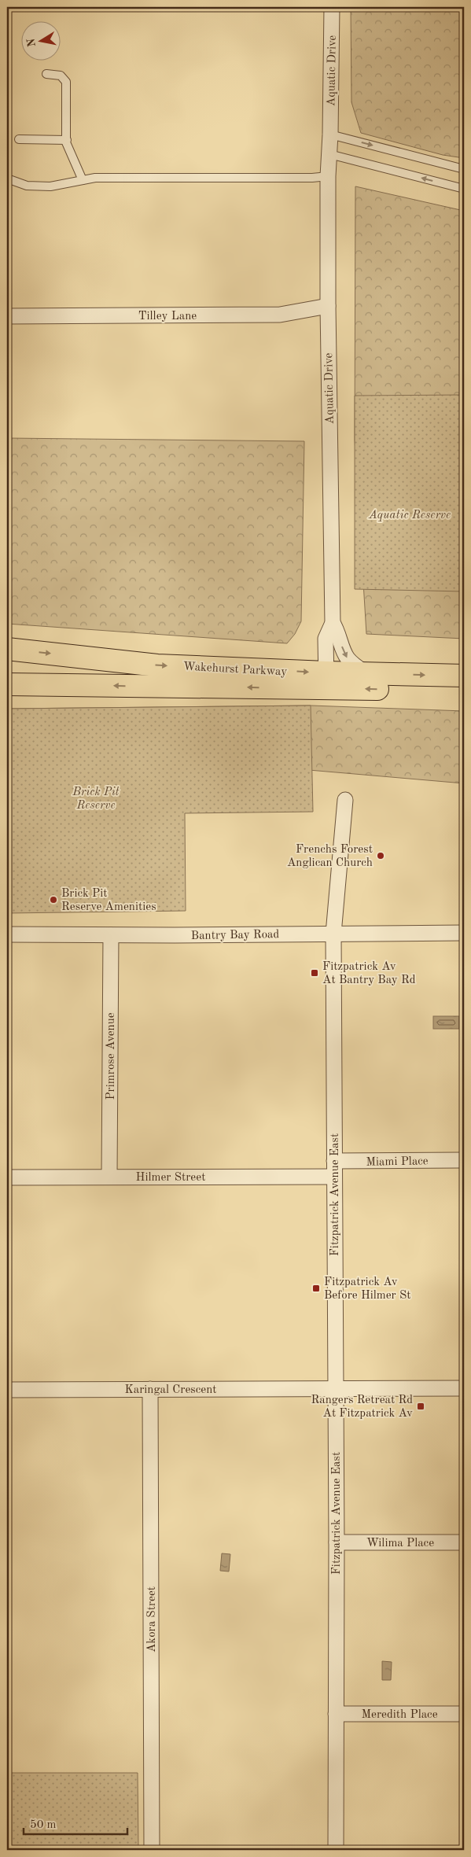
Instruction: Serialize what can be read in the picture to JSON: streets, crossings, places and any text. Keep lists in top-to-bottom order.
{
  "streets": {
    "main road": ["Wakehurst Parkway"],
    "street": [
      "Aquatic Drive",
      "Tilley Lane",
      "Bantry Bay Road",
      "Primrose Avenue",
      "Miami Place",
      "Hilmer Street",
      "Fitzpatrick Avenue East",
      "Karingal Crescent",
      "Wilima Place",
      "Akora Street",
      "Meredith Place"
    ]
  },
  "crossings": [
    ["Aquatic Drive", "Tilley Lane"],
    ["Aquatic Drive", "Wakehurst Parkway"],
    ["Bantry Bay Road", "Primrose Avenue"],
    ["Bantry Bay Road", "Fitzpatrick Avenue East"],
    ["Primrose Avenue", "Hilmer Street"],
    ["Miami Place", "Fitzpatrick Avenue East"],
    ["Hilmer Street", "Fitzpatrick Avenue East"],
    ["Fitzpatrick Avenue East", "Karingal Crescent"],
    ["Fitzpatrick Avenue East", "Wilima Place"],
    ["Fitzpatrick Avenue East", "Meredith Place"],
    ["Karingal Crescent", "Akora Street"]
  ],
  "parks": ["Aquatic Reserve", "Brick Pit Reserve"],
  "places": {
    "other": ["Frenchs Forest Anglican Church", "Brick Pit Reserve Amenities"],
    "transit": ["Fitzpatrick Av At Bantry Bay Rd", "Fitzpatrick Av Before Hilmer St", "Rangers Retreat Rd At Fitzpatrick Av"]
  },
  "scale_bar": "50 m",
  "north": "left"
}
